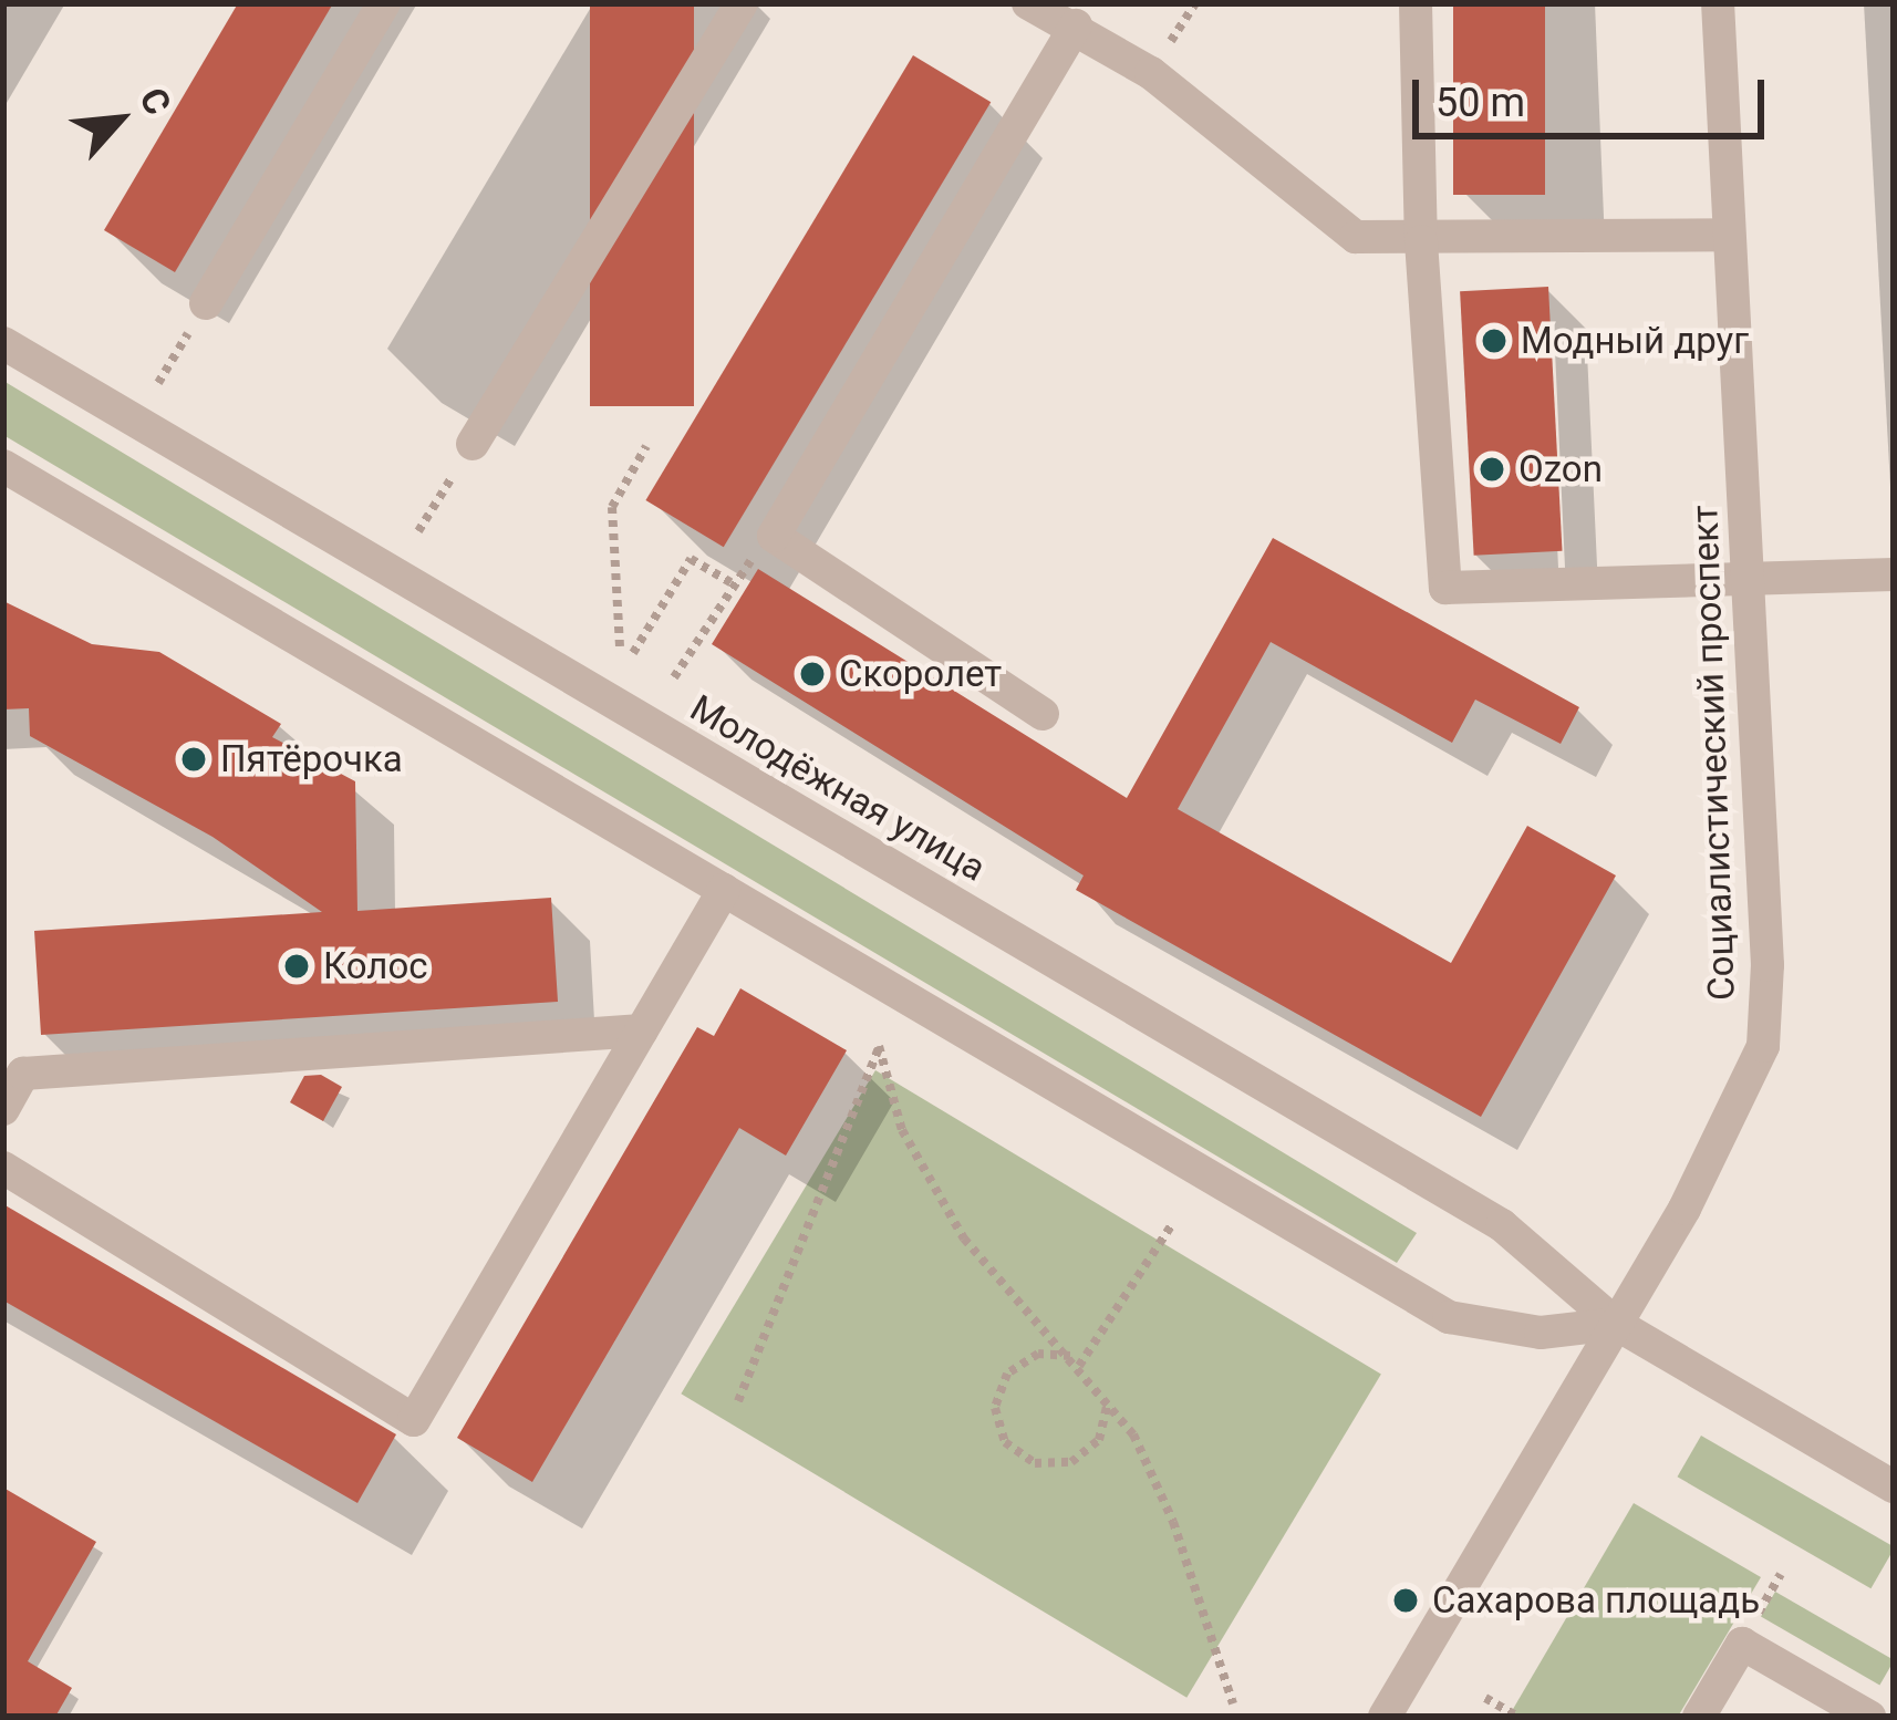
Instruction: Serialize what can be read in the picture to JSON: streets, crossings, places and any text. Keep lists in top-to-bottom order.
{
  "streets": {
    "street": ["Социалистический проспект", "Молодёжная улица"]
  },
  "crossings": [
    ["Социалистический проспект", "Молодёжная улица"]
  ],
  "places": [
    "Модный друг",
    "Ozon",
    "Скоролет",
    "Пятёрочка",
    "Колос",
    "Сахарова площадь"
  ],
  "scale_bar": "50 m",
  "north": "top right"
}
